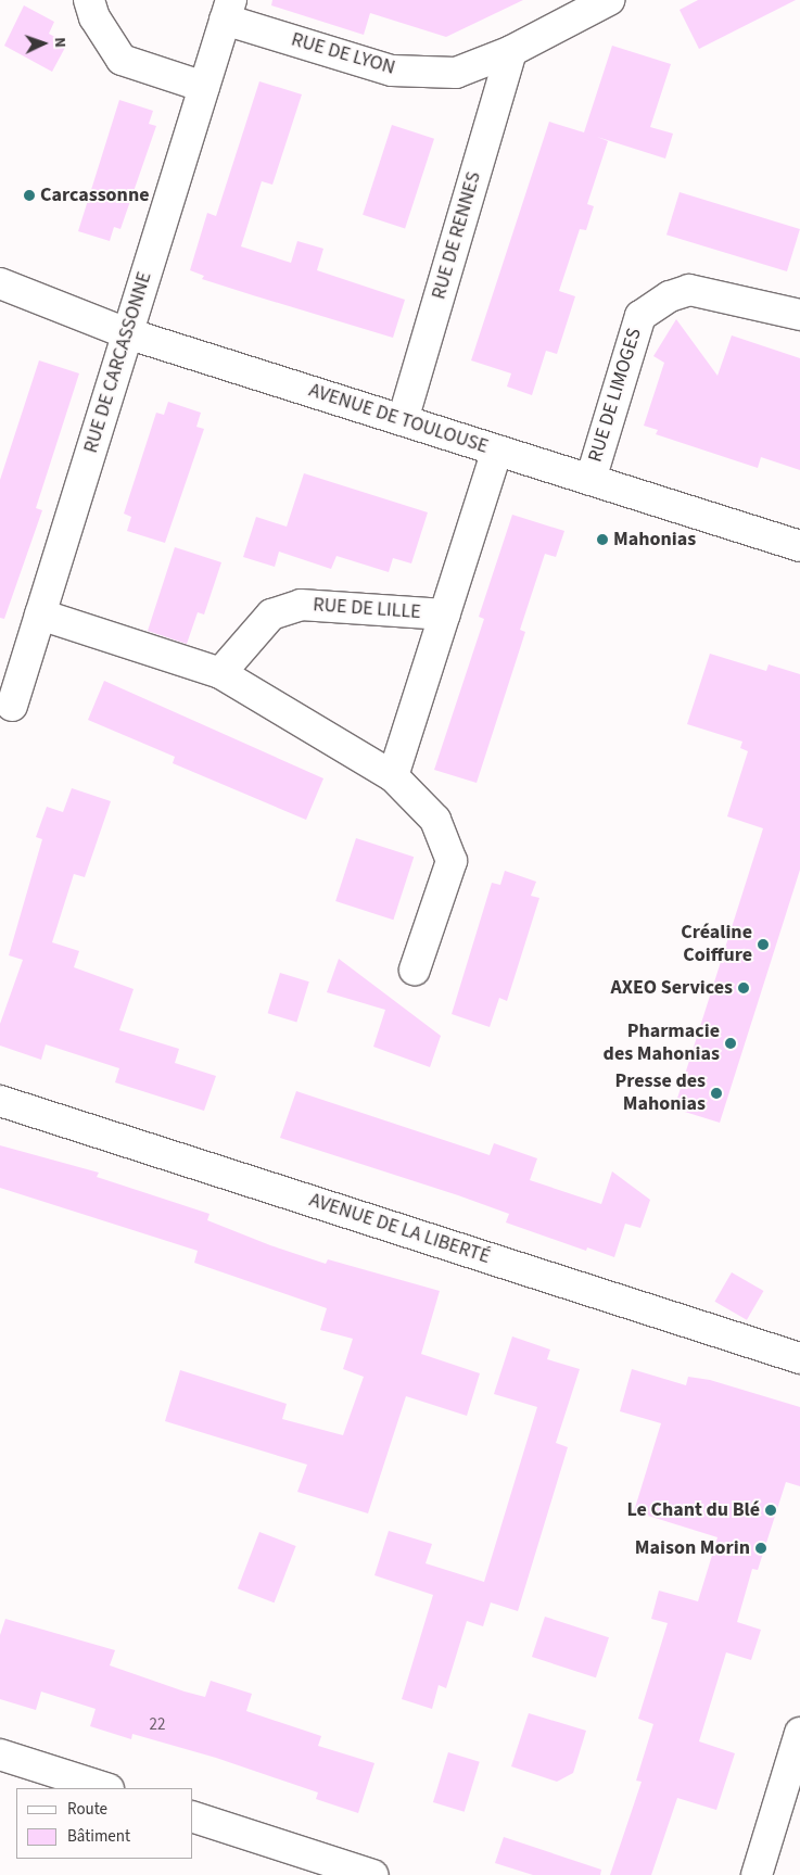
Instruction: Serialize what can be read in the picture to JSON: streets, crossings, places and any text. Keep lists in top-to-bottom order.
{
  "streets": {
    "street": [
      "RUE DE LYON",
      "RUE DE RENNES",
      "RUE DE CARCASSONNE",
      "RUE DE LIMOGES",
      "AVENUE DE TOULOUSE",
      "RUE DE LILLE",
      "AVENUE DE LA LIBERTÉ"
    ]
  },
  "crossings": [
    ["RUE DE LYON", "RUE DE RENNES"],
    ["RUE DE LYON", "RUE DE CARCASSONNE"],
    ["RUE DE RENNES", "AVENUE DE TOULOUSE"],
    ["RUE DE CARCASSONNE", "AVENUE DE TOULOUSE"],
    ["RUE DE LIMOGES", "AVENUE DE TOULOUSE"],
    ["AVENUE DE TOULOUSE", "RUE DE LILLE"]
  ],
  "places": [
    "Carcassonne",
    "Mahonias",
    "Créaline Coiffure",
    "AXEO Services",
    "Pharmacie des Mahonias",
    "Presse des Mahonias",
    "Le Chant du Blé",
    "Maison Morin"
  ],
  "house_numbers": ["22"],
  "legend": ["Route", "Bâtiment"],
  "north": "right"
}
